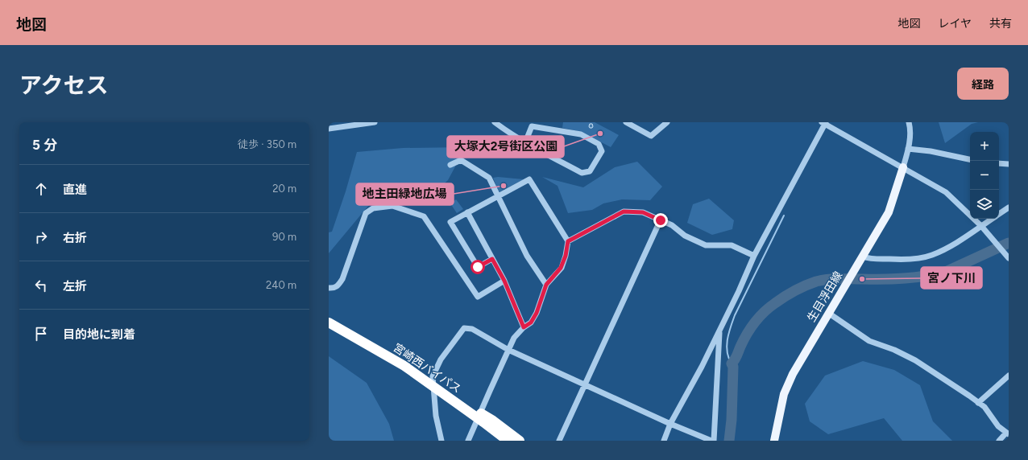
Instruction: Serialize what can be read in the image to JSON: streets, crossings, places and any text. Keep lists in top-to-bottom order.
{
  "streets": {
    "highway": ["宮崎西バイパス"],
    "main road": ["生目浮田線"]
  },
  "places": ["大塚大2号街区公園", "地主田緑地広場", "宮ノ下川"],
  "page": {
    "header": "地図",
    "nav": ["地図", "レイヤ", "共有"],
    "title": "アクセス",
    "buttons": "経路",
    "heading": ["5 分", "徒歩 · 350 m"],
    "map_buttons": ["+", "−"],
    "list": [
      ["直進", "20 m"],
      ["右折", "90 m"],
      ["左折", "240 m"],
      "目的地に到着"
    ]
  }
}
